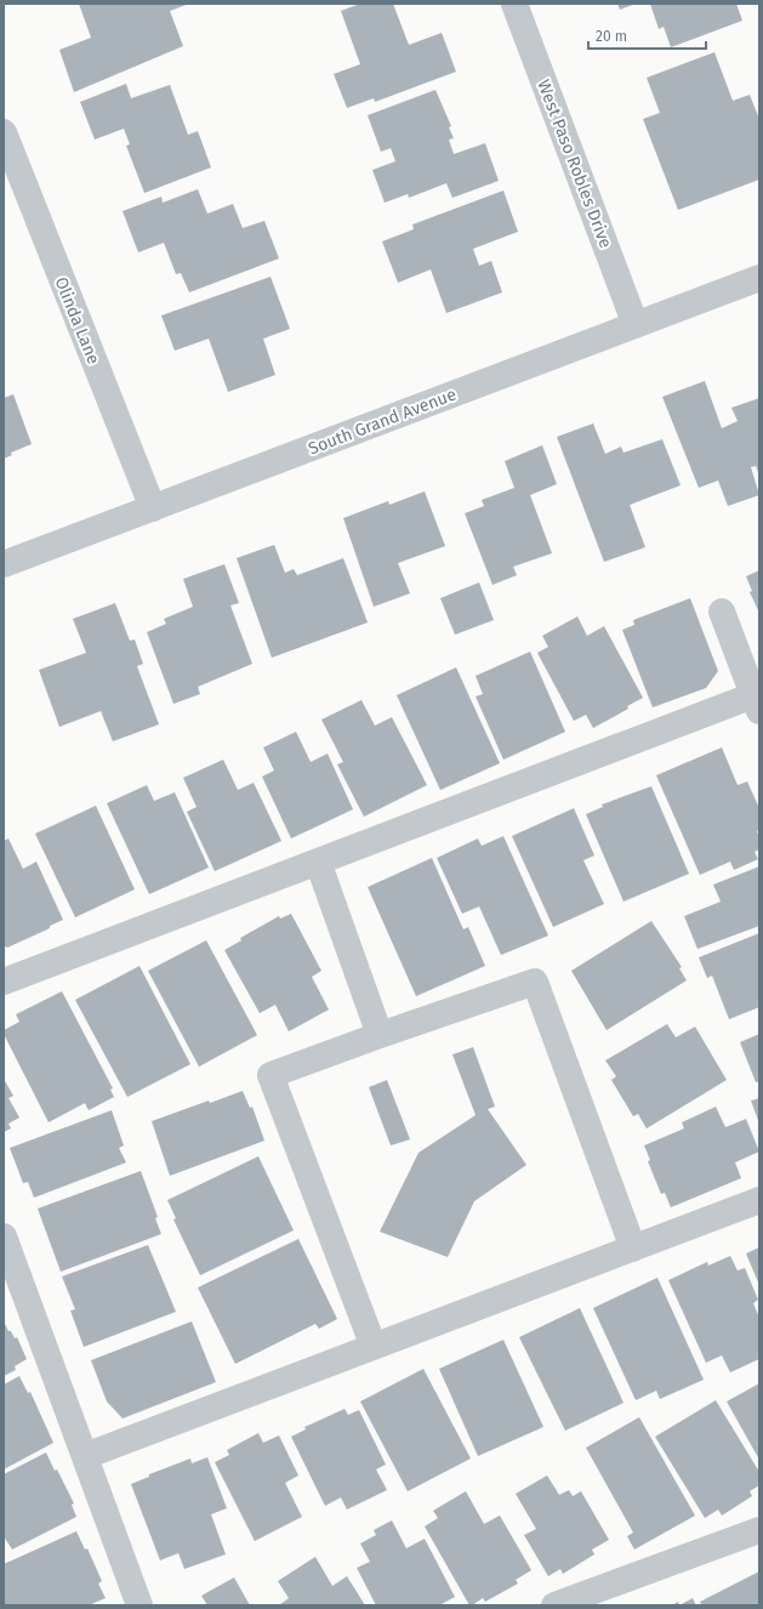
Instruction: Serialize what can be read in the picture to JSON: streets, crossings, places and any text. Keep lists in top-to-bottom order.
{
  "streets": {
    "street": ["West Paso Robles Drive", "Olinda Lane", "South Grand Avenue"]
  },
  "crossings": [
    ["West Paso Robles Drive", "South Grand Avenue"],
    ["Olinda Lane", "South Grand Avenue"]
  ],
  "scale_bar": "20 m"
}
